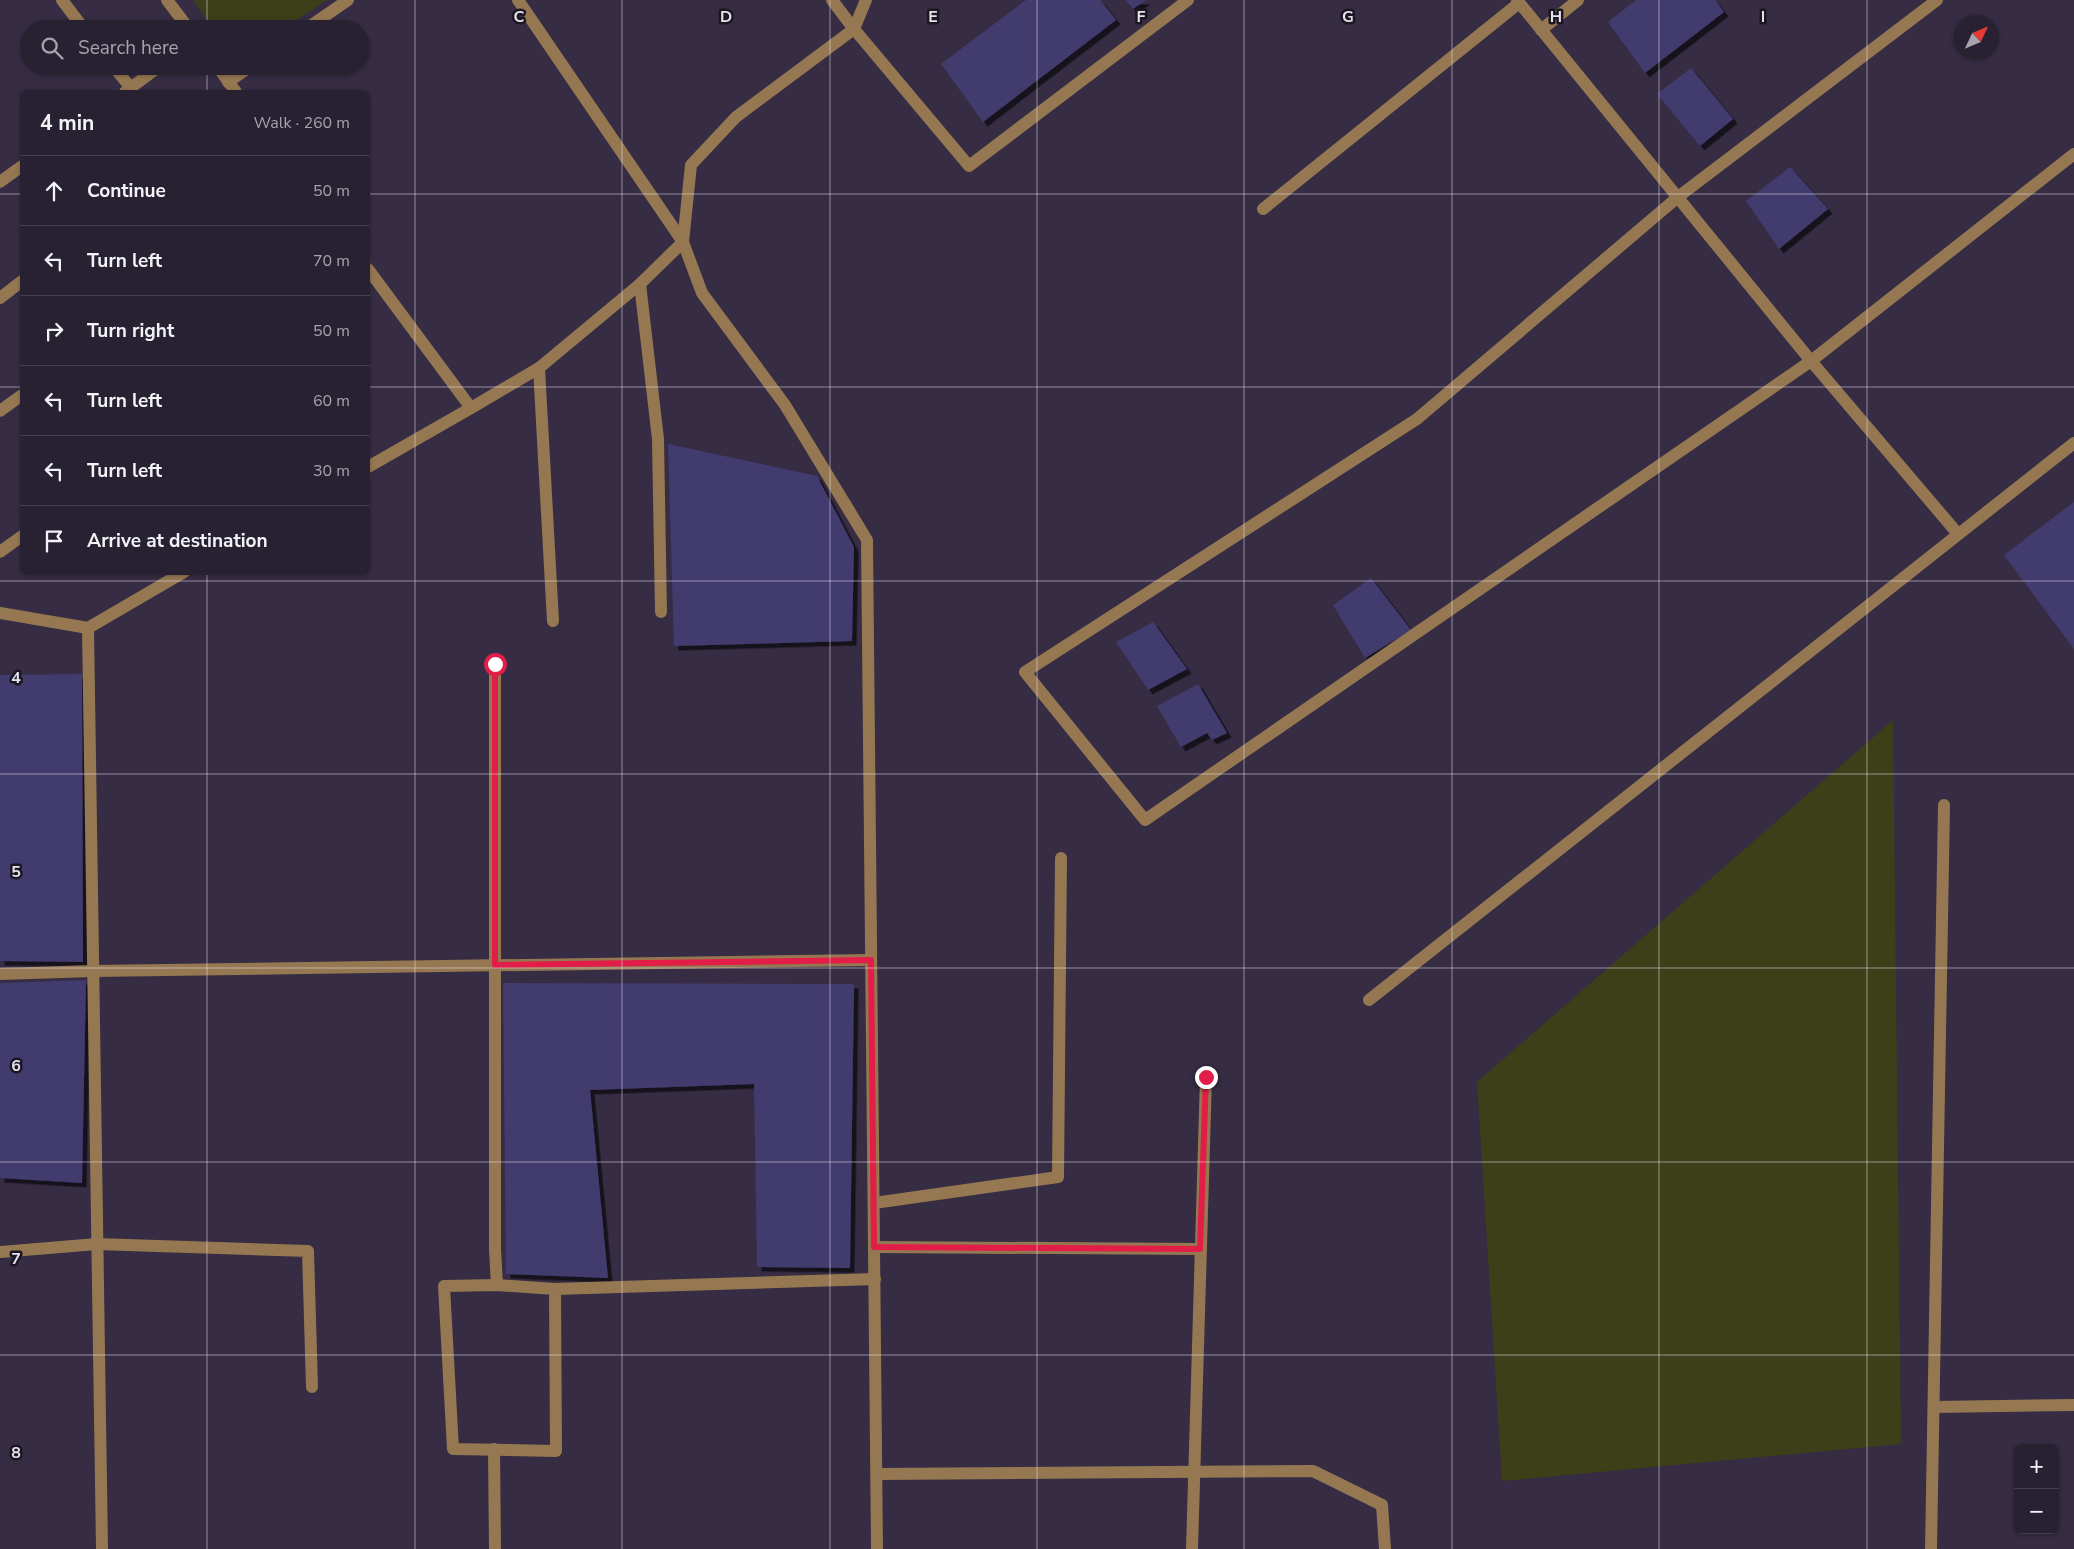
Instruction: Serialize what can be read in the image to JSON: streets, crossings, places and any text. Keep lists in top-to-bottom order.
{
  "north": "top right",
  "page": {
    "search": "Search here",
    "heading": ["4 min", "Walk · 260 m"],
    "list": [
      ["Continue", "50 m"],
      ["Turn left", "70 m"],
      ["Turn right", "50 m"],
      ["Turn left", "60 m"],
      ["Turn left", "30 m"],
      "Arrive at destination"
    ],
    "map_buttons": ["+", "−"]
  },
  "grid": {
    "columns": [
      "C",
      "D",
      "E",
      "F",
      "G",
      "H",
      "I"
    ],
    "rows": [
      "4",
      "5",
      "6",
      "7",
      "8"
    ]
  }
}
